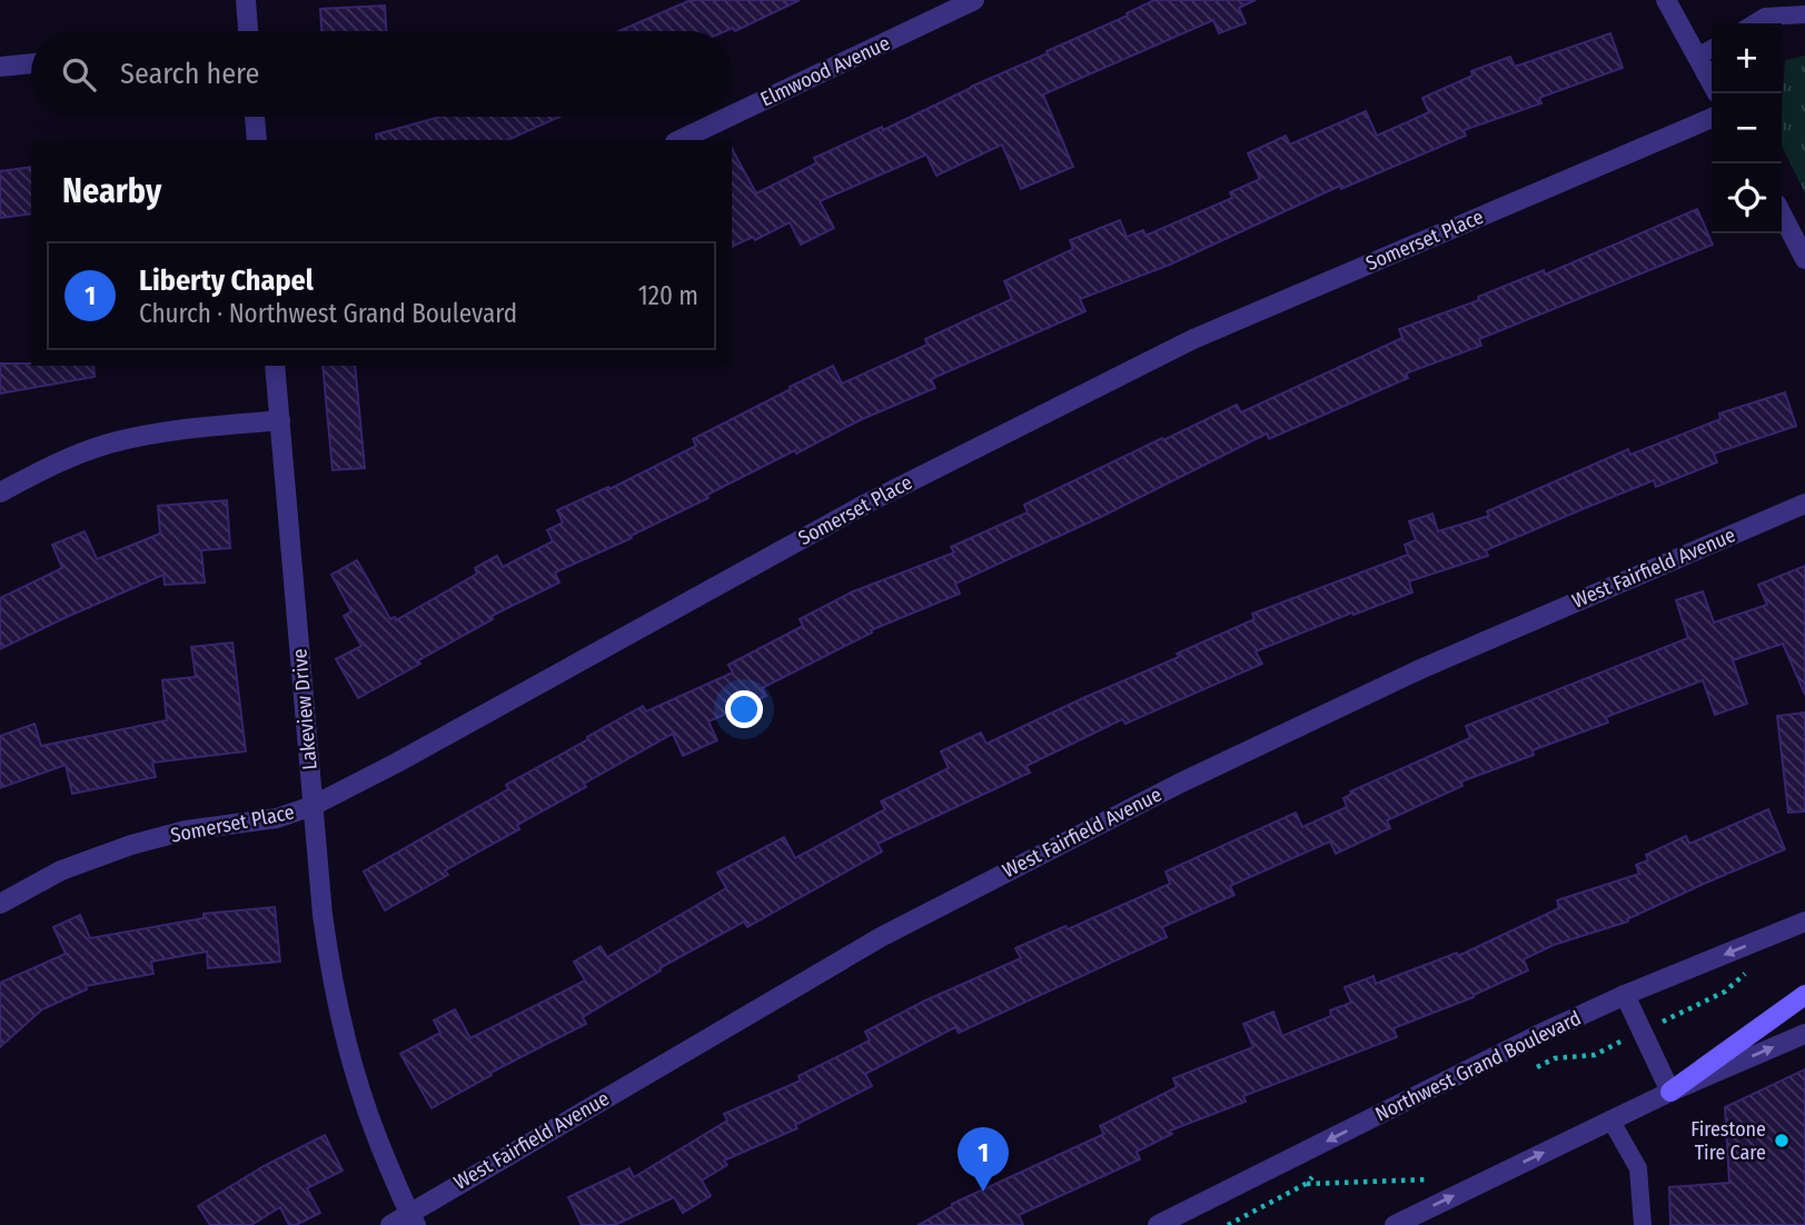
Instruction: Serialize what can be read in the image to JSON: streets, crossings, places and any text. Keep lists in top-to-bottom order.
{
  "streets": {
    "street": [
      "Elmwood Avenue",
      "Somerset Place",
      "West Fairfield Avenue",
      "Lakeview Drive",
      "Northwest Grand Boulevard"
    ]
  },
  "crossings": [
    ["Somerset Place", "Lakeview Drive"],
    ["West Fairfield Avenue", "Lakeview Drive"]
  ],
  "places": ["Firestone Tire Care"],
  "page": {
    "map_buttons": ["+", "−"],
    "search": "Search here",
    "heading": "Nearby",
    "list": [
      {
        "mark": "1",
        "name": "Liberty Chapel",
        "note": "Church · Northwest Grand Boulevard",
        "value": "120 m"
      }
    ],
    "pins": "1"
  }
}
